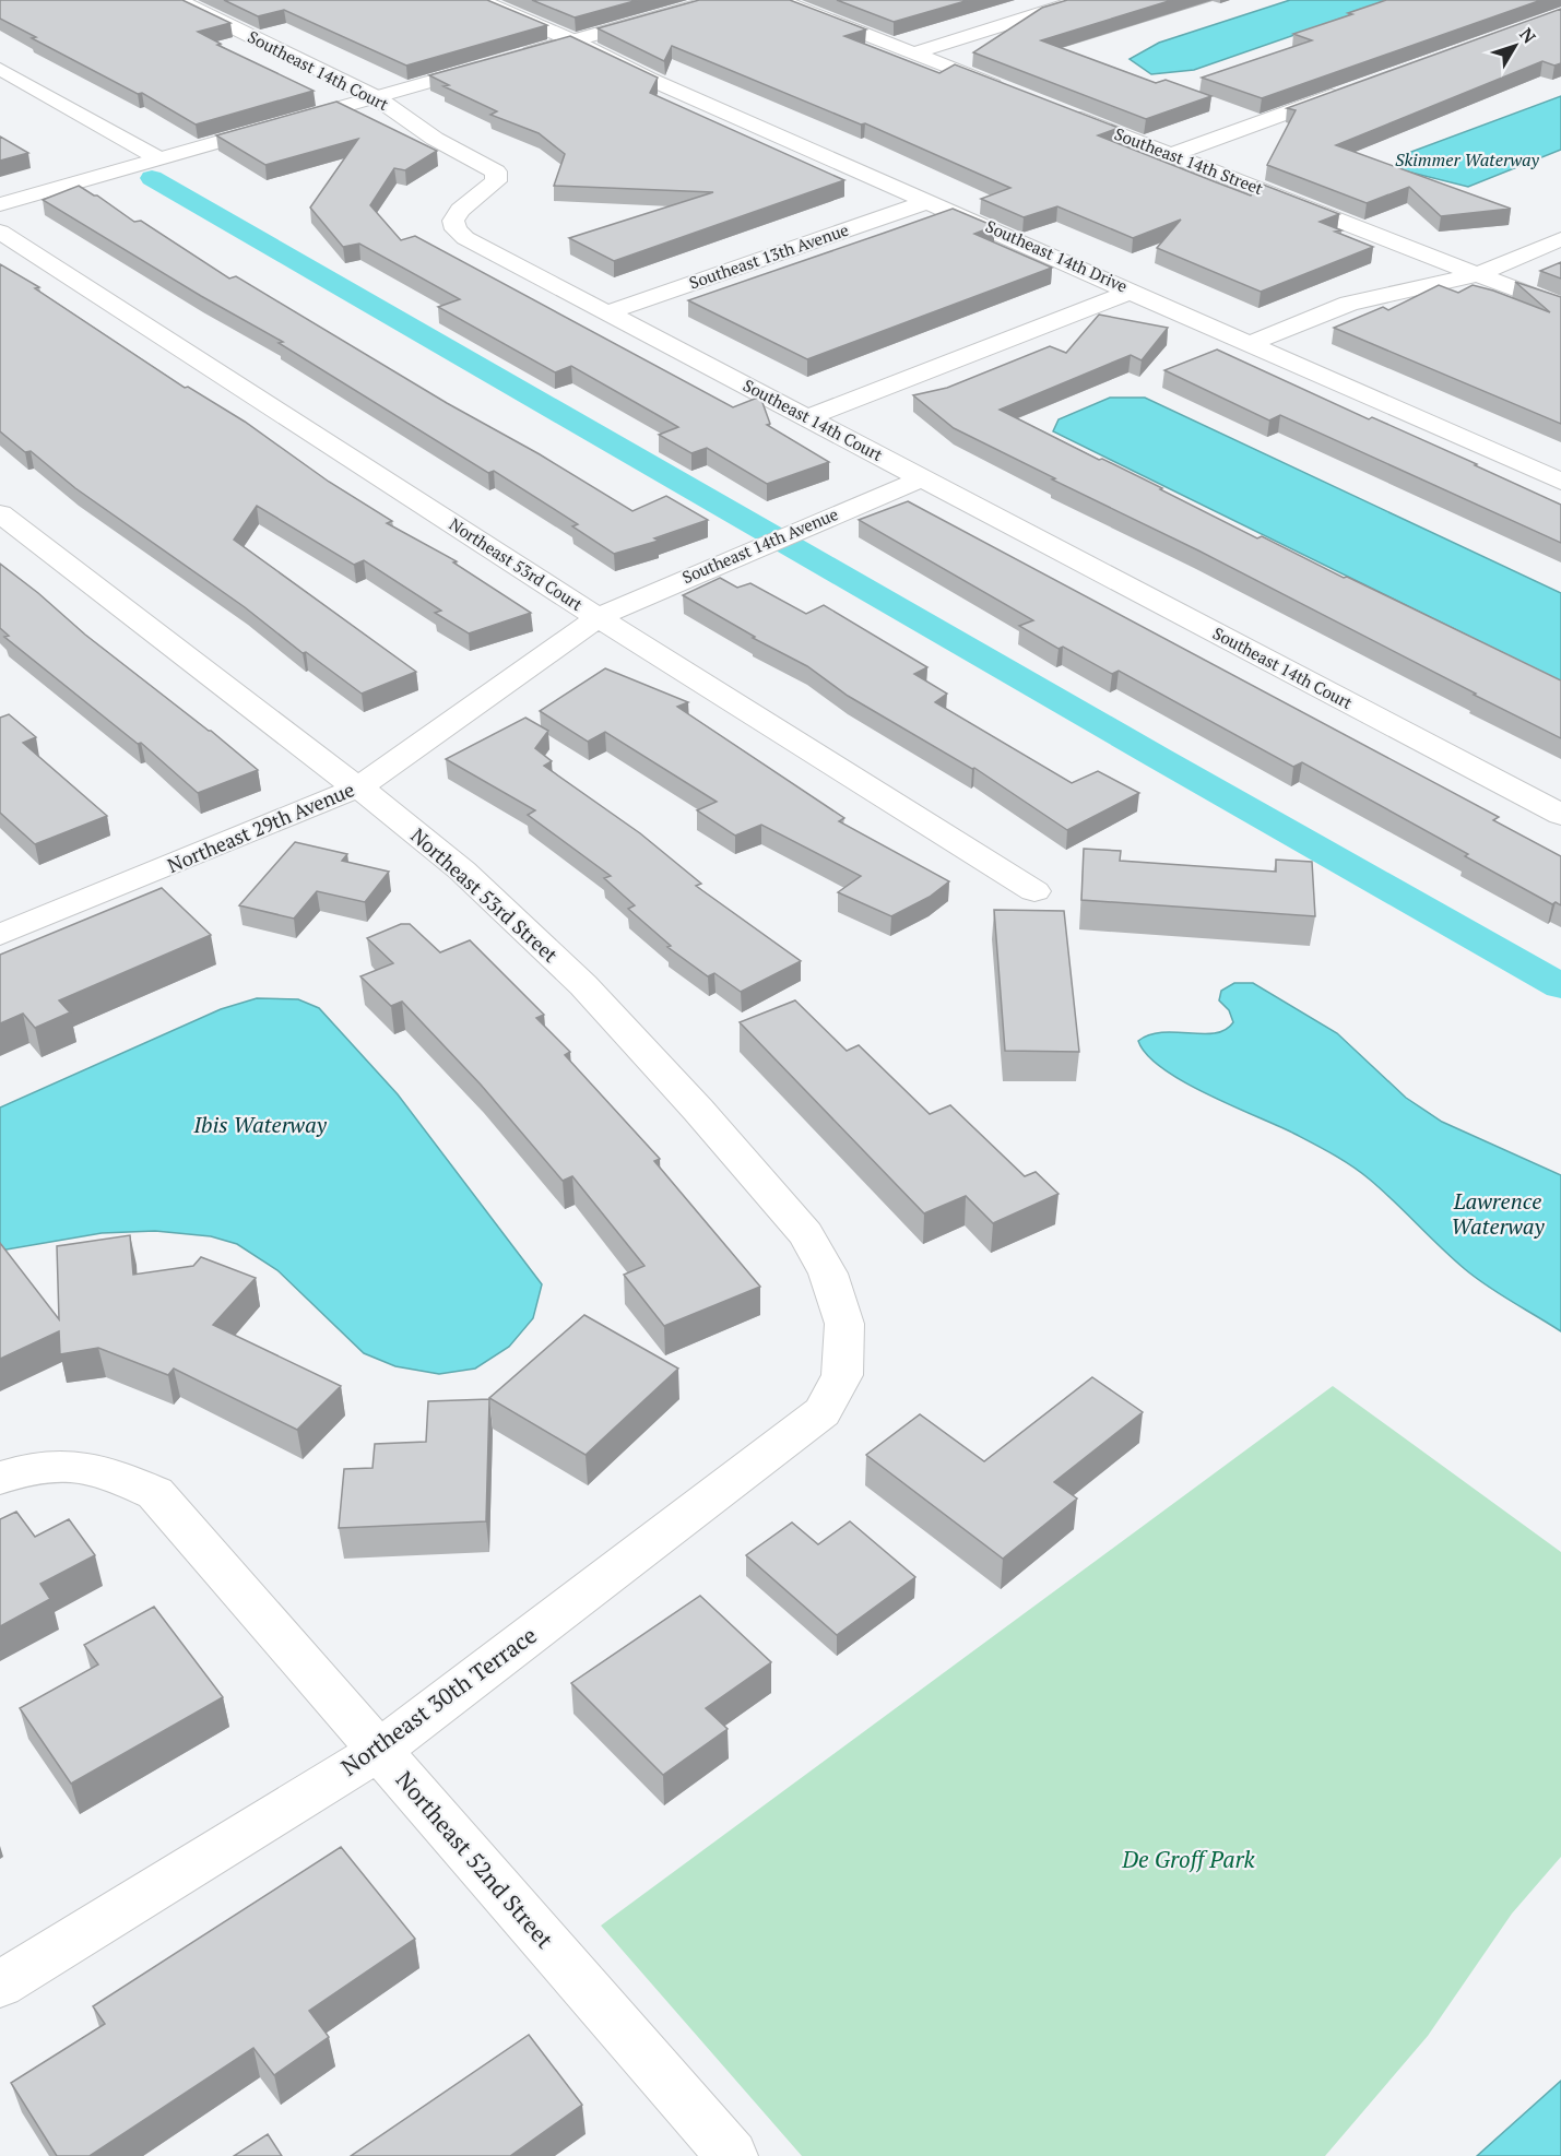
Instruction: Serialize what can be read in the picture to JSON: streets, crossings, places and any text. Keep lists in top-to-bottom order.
{
  "streets": {
    "street": [
      "Southeast 14th Court",
      "Southeast 14th Street",
      "Southeast 13th Avenue",
      "Southeast 14th Drive",
      "Southeast 14th Avenue",
      "Northeast 53rd Court",
      "Northeast 29th Avenue",
      "Northeast 53rd Street",
      "Northeast 30th Terrace",
      "Northeast 52nd Street"
    ]
  },
  "crossings": [
    ["Southeast 14th Court", "Southeast 13th Avenue"],
    ["Southeast 14th Court", "Southeast 14th Avenue"],
    ["Southeast 13th Avenue", "Southeast 14th Drive"],
    ["Southeast 14th Avenue", "Northeast 53rd Court"],
    ["Southeast 14th Avenue", "Northeast 29th Avenue"],
    ["Northeast 53rd Court", "Northeast 29th Avenue"],
    ["Northeast 29th Avenue", "Northeast 53rd Street"],
    ["Northeast 53rd Street", "Northeast 30th Terrace"],
    ["Northeast 30th Terrace", "Northeast 52nd Street"]
  ],
  "water": ["Skimmer Waterway", "Ibis Waterway", "Lawrence Waterway"],
  "parks": ["De Groff Park"],
  "north": "top right"
}
